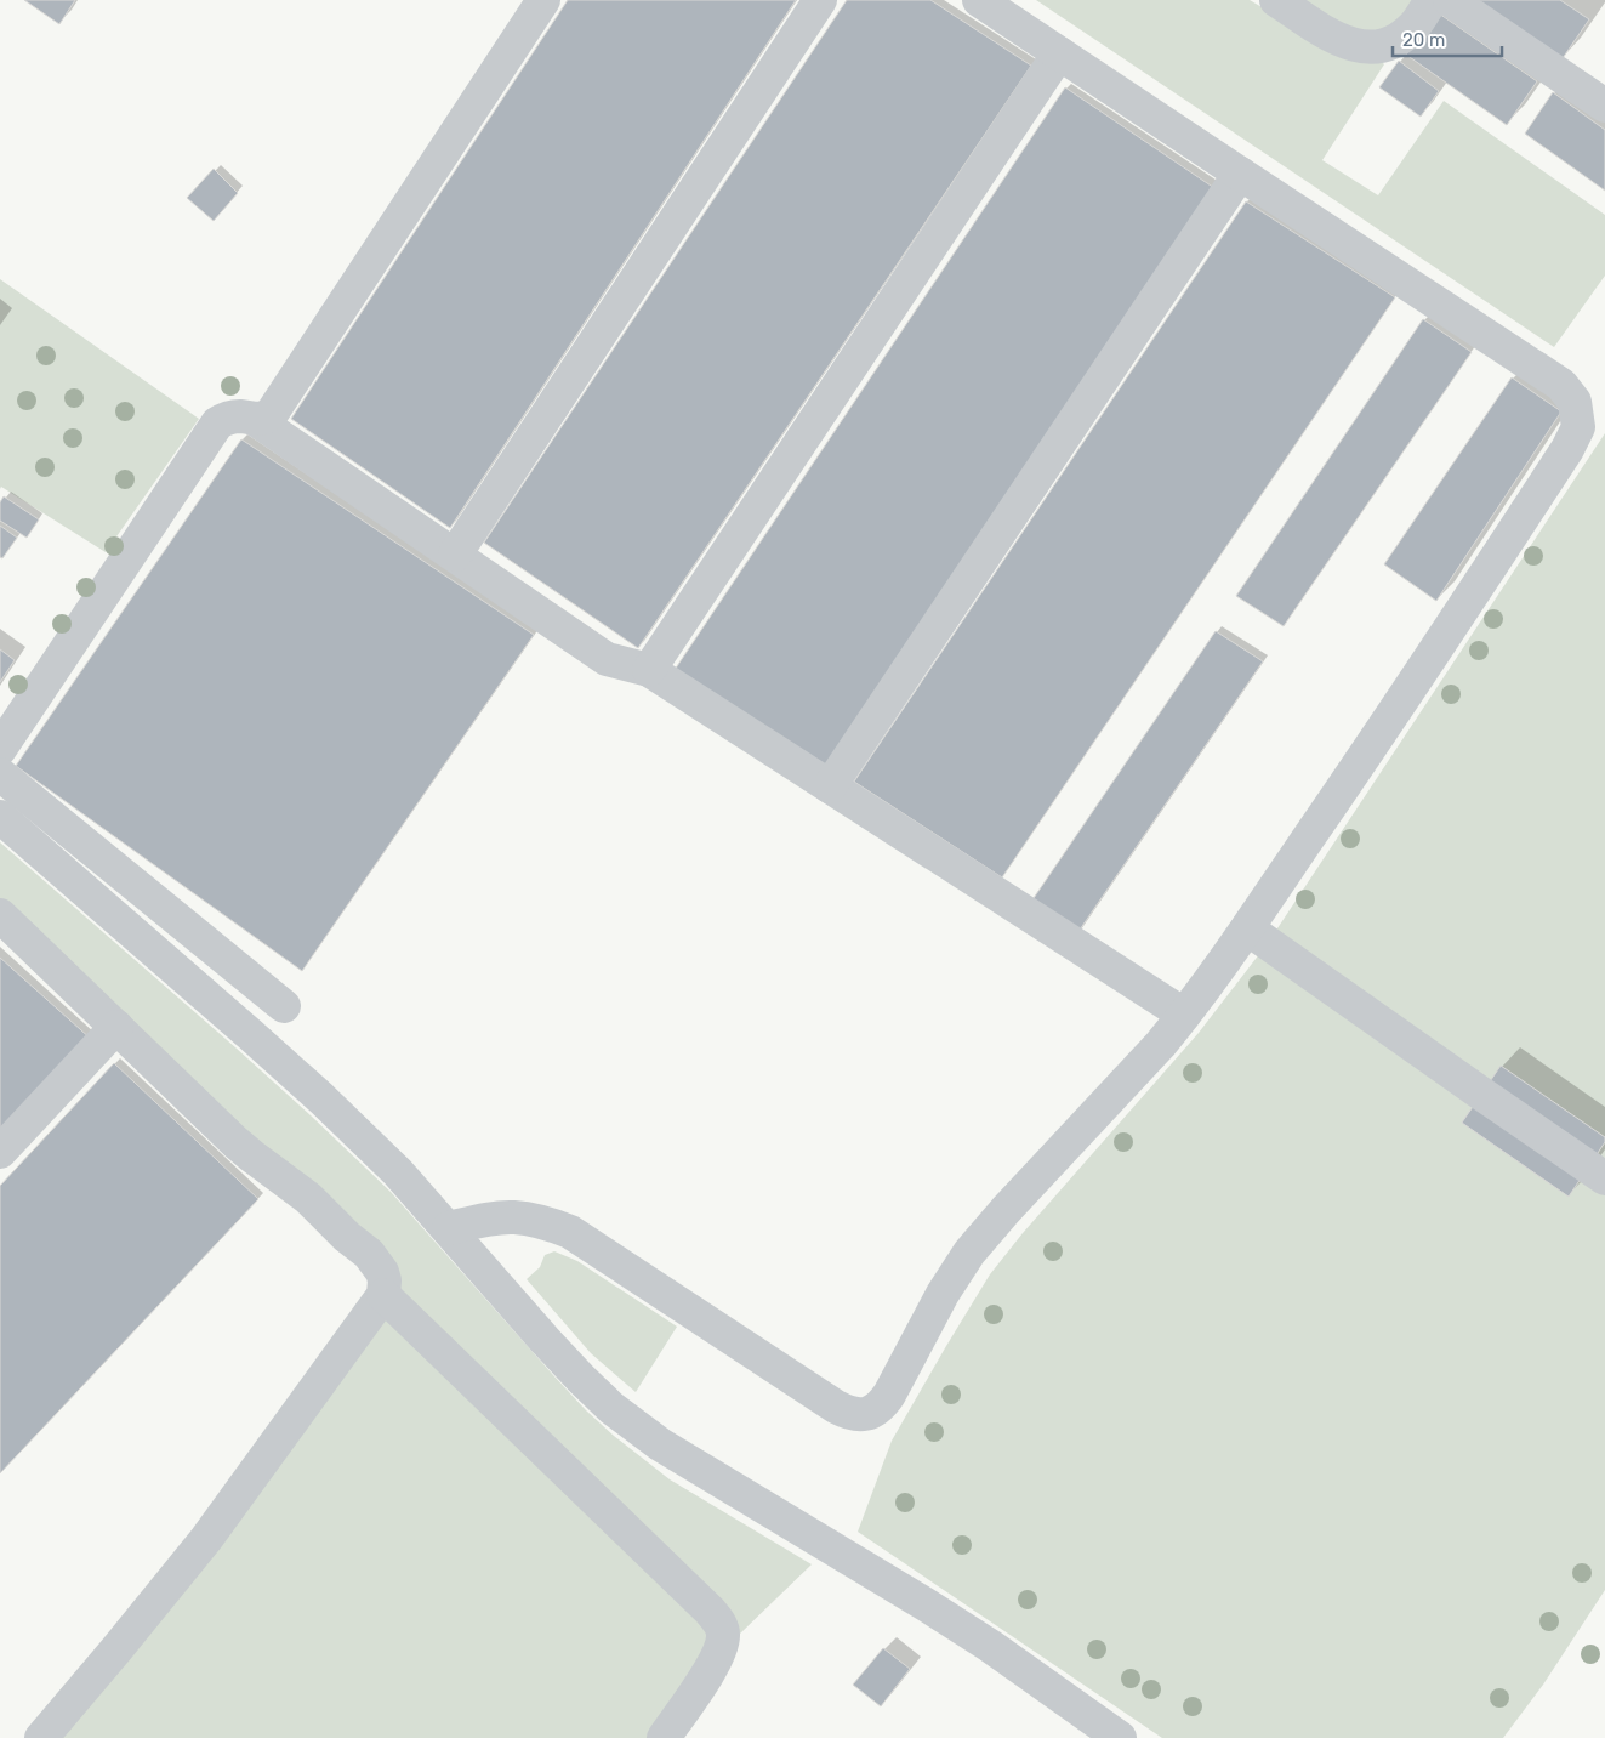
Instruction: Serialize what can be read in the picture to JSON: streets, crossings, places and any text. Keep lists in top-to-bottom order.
{
  "scale_bar": "20 m"
}
